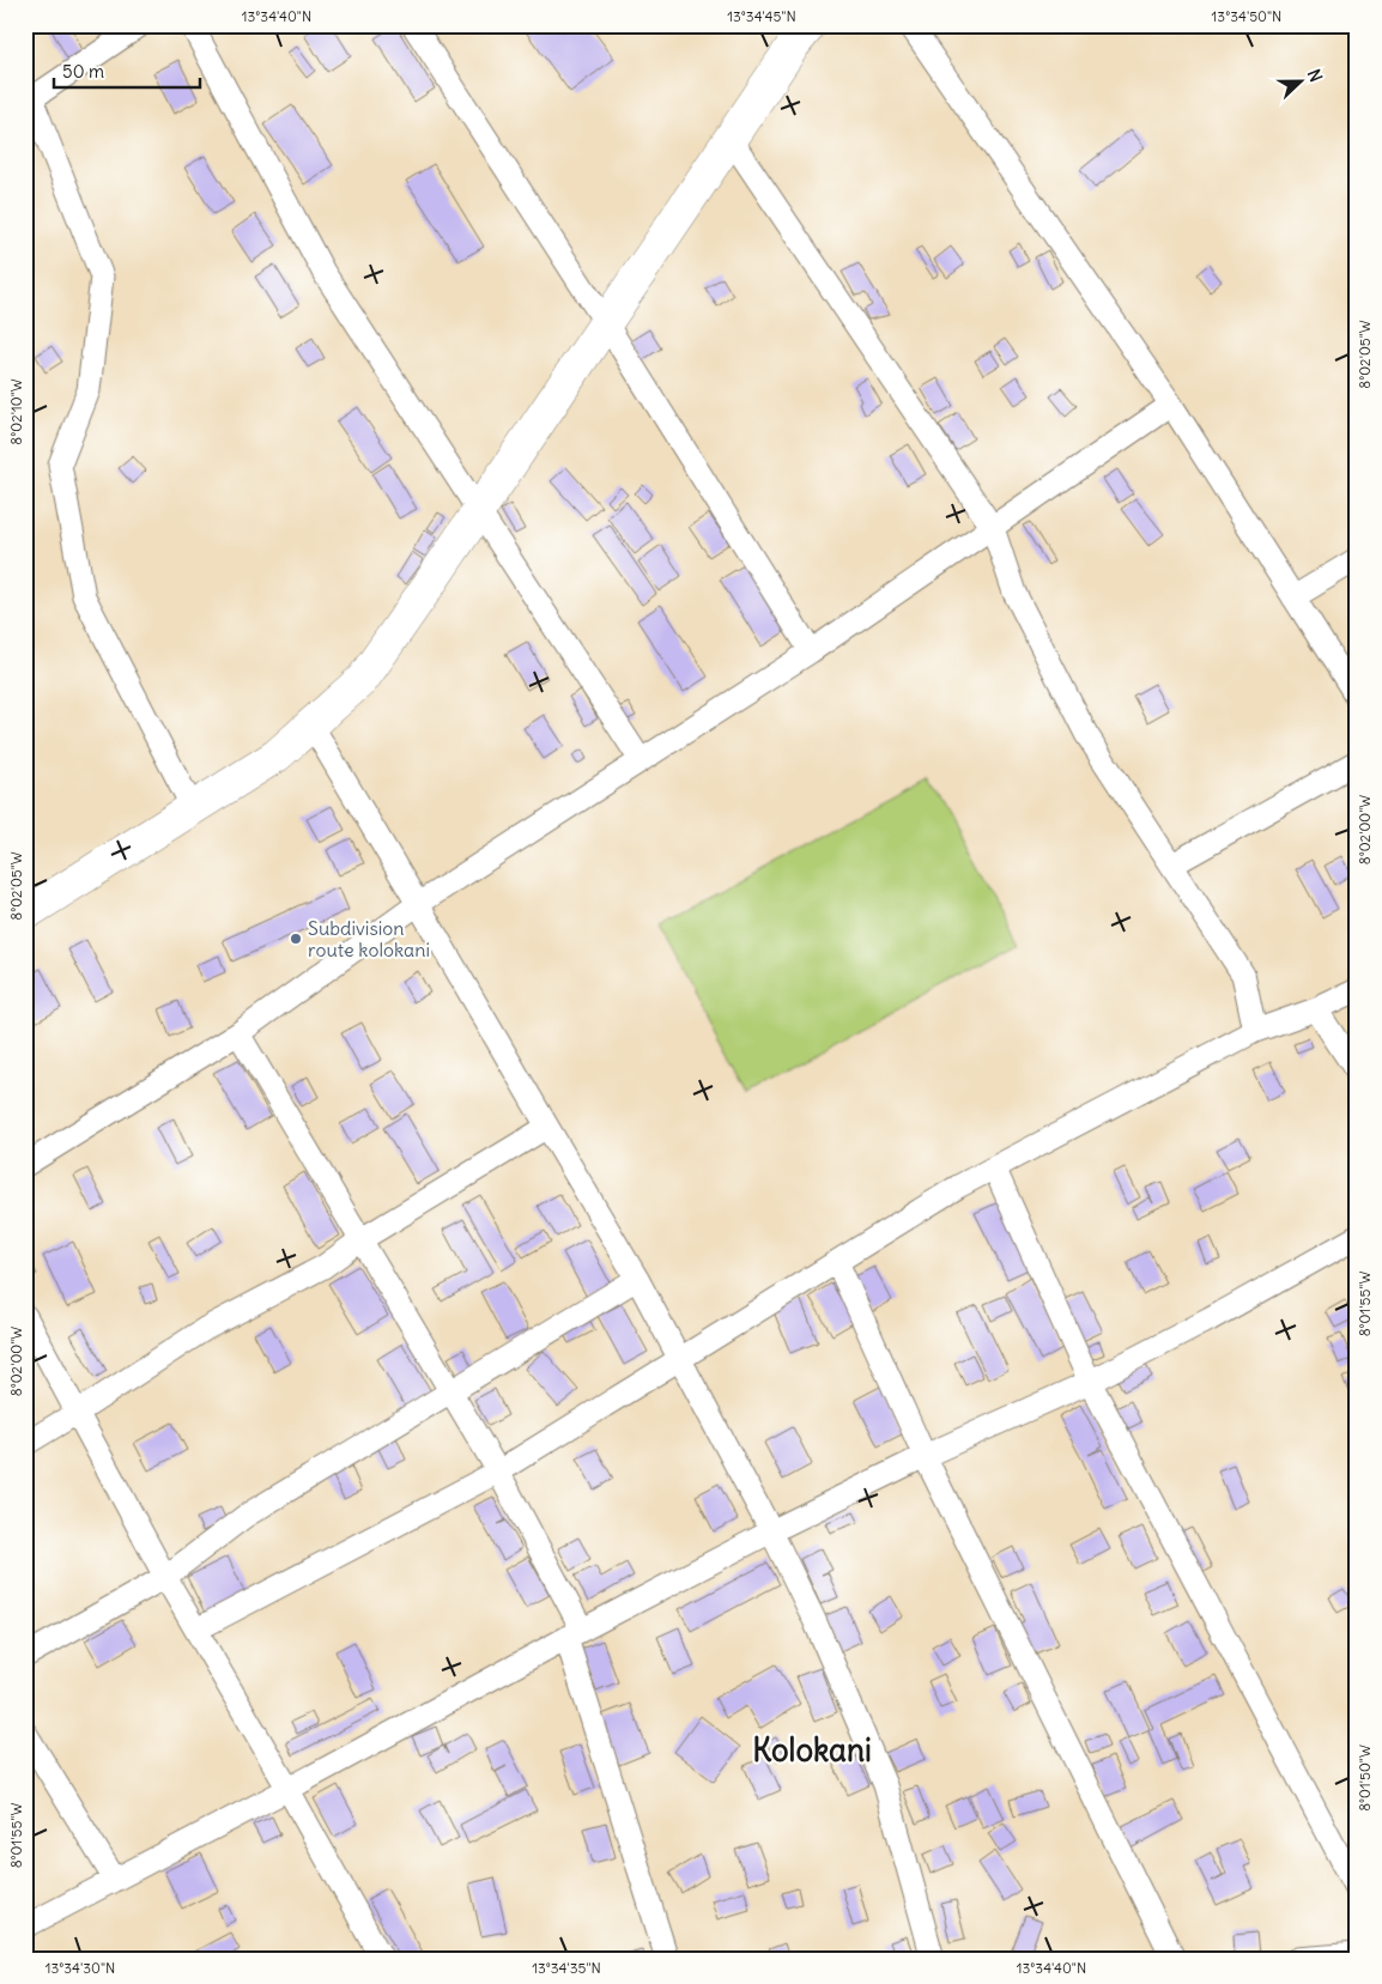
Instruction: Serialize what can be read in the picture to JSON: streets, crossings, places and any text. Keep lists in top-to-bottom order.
{
  "districts": ["Kolokani"],
  "places": ["Subdivision route kolokani"],
  "scale_bar": "50 m",
  "north": "right",
  "coordinates": [
    "13°34'40\"N",
    "13°34'45\"N",
    "13°34'50\"N",
    "8°02'05\"W",
    "8°02'10\"W",
    "8°02'00\"W",
    "8°01'55\"W",
    "8°01'50\"W",
    "13°34'30\"N",
    "13°34'35\"N"
  ]
}
